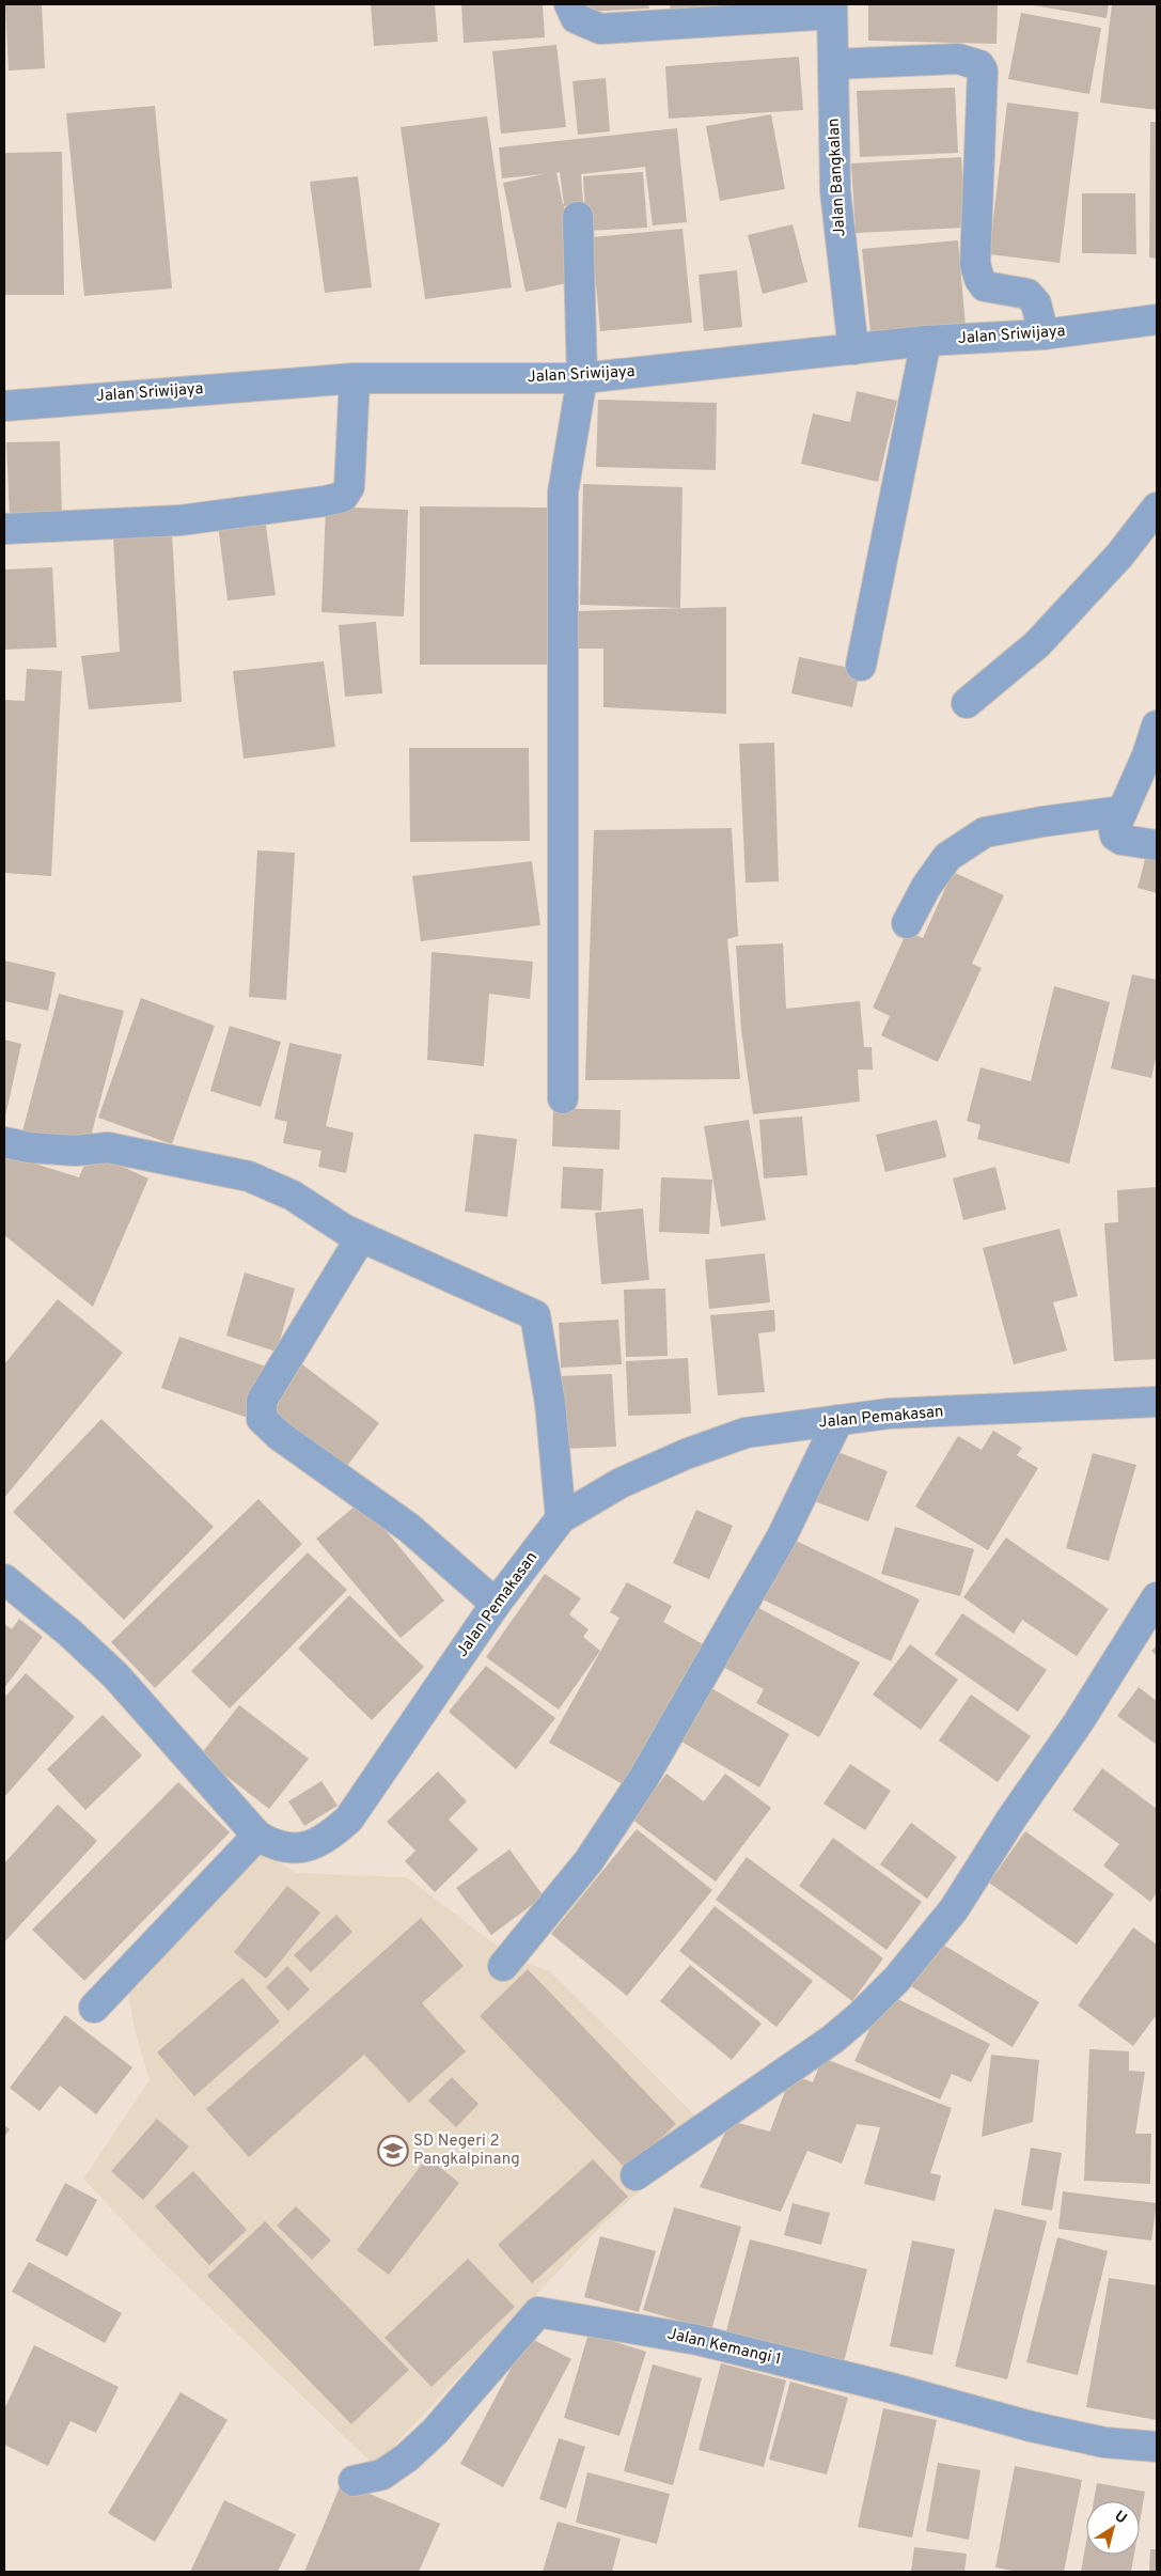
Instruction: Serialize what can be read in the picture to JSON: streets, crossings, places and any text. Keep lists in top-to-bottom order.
{
  "streets": {
    "street": [
      "Jalan Bangkalan",
      "Jalan Sriwijaya",
      "Jalan Pemakasan",
      "Jalan Kemangi 1"
    ]
  },
  "crossings": [
    ["Jalan Bangkalan", "Jalan Sriwijaya"]
  ],
  "places": {
    "school or university": ["SD Negeri 2 Pangkalpinang"]
  },
  "north": "top right"
}
